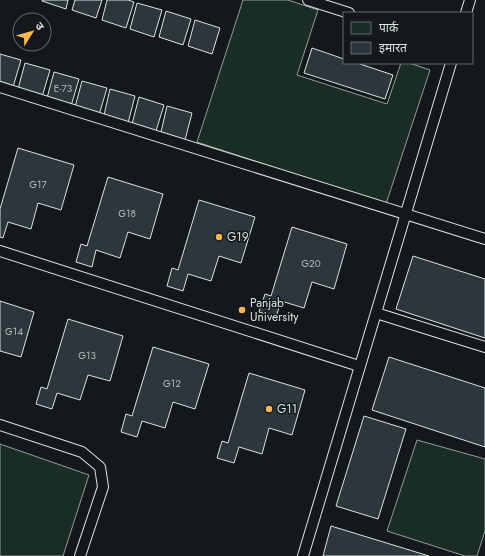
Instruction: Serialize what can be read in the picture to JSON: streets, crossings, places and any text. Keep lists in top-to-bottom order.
{
  "places": ["G19", "Panjab University", "G11"],
  "house_numbers": [
    "E-73",
    "G17",
    "G18",
    "G20",
    "G14",
    "G13",
    "G12"
  ],
  "legend": ["पार्क", "इमारत"],
  "north": "top right"
}
